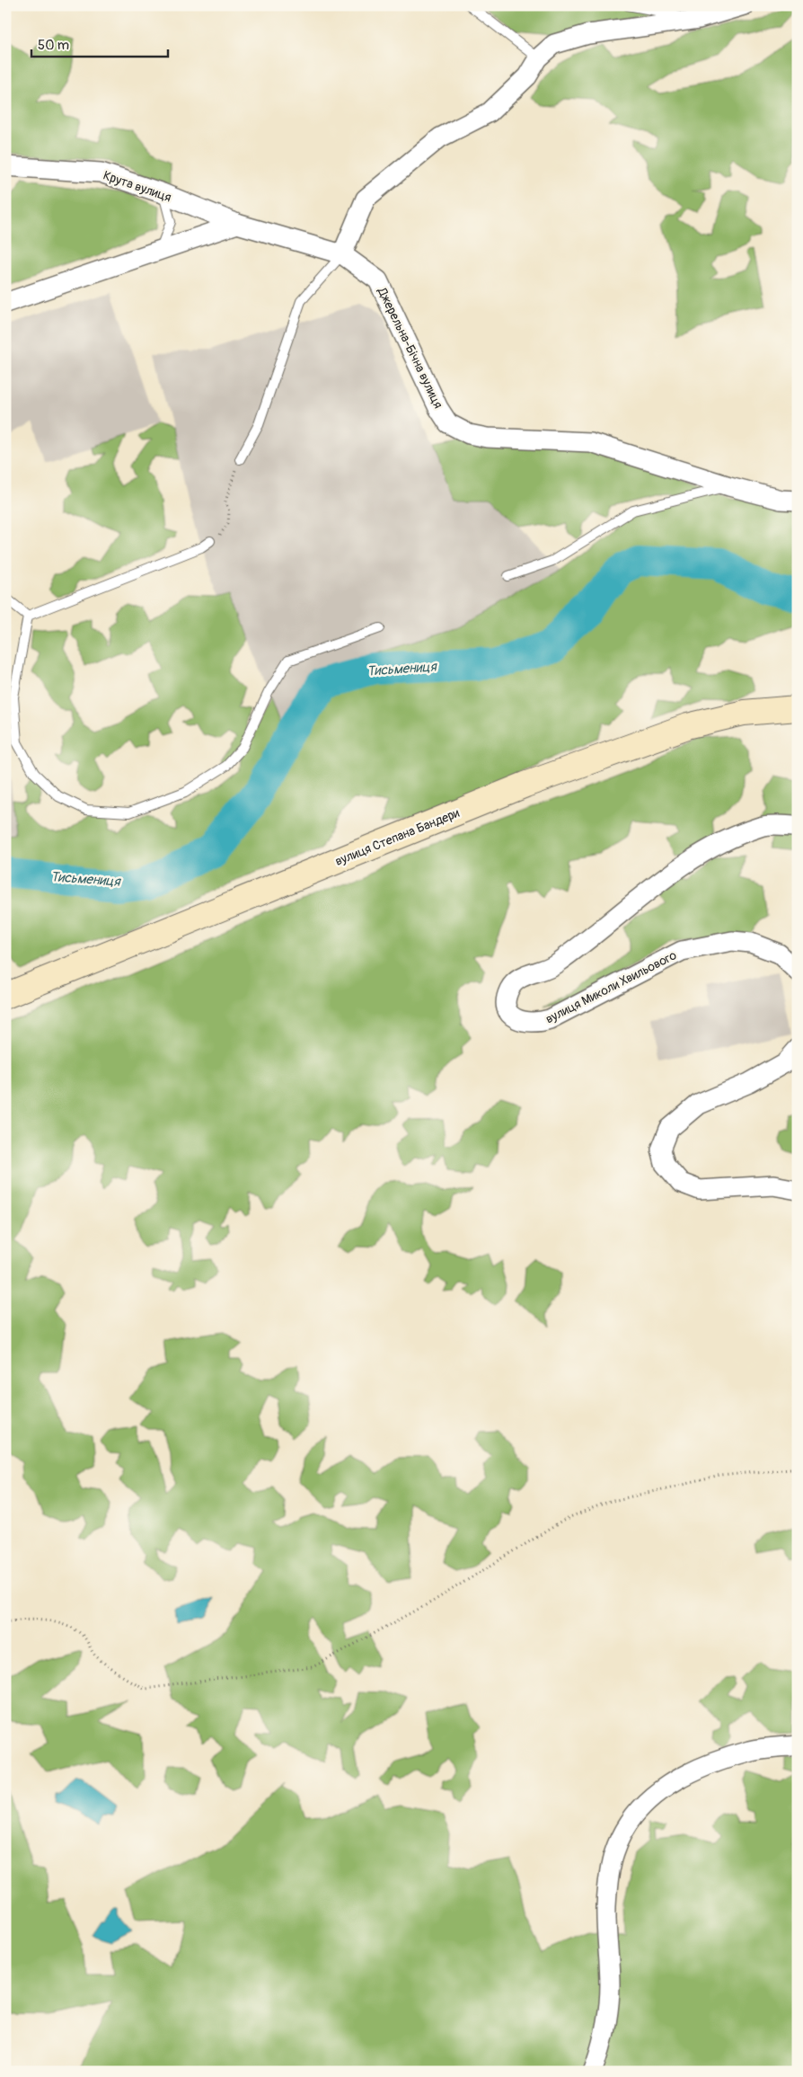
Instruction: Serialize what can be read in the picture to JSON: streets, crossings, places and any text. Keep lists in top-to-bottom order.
{
  "streets": {
    "main road": ["вулиця Степана Бандери"],
    "street": ["Крута вулиця", "Джерельна-Бічна вулиця", "вулиця Миколи Хвильового"]
  },
  "crossings": [
    ["Крута вулиця", "Джерельна-Бічна вулиця"]
  ],
  "water": ["Тисьмениця"],
  "scale_bar": "50 m"
}
